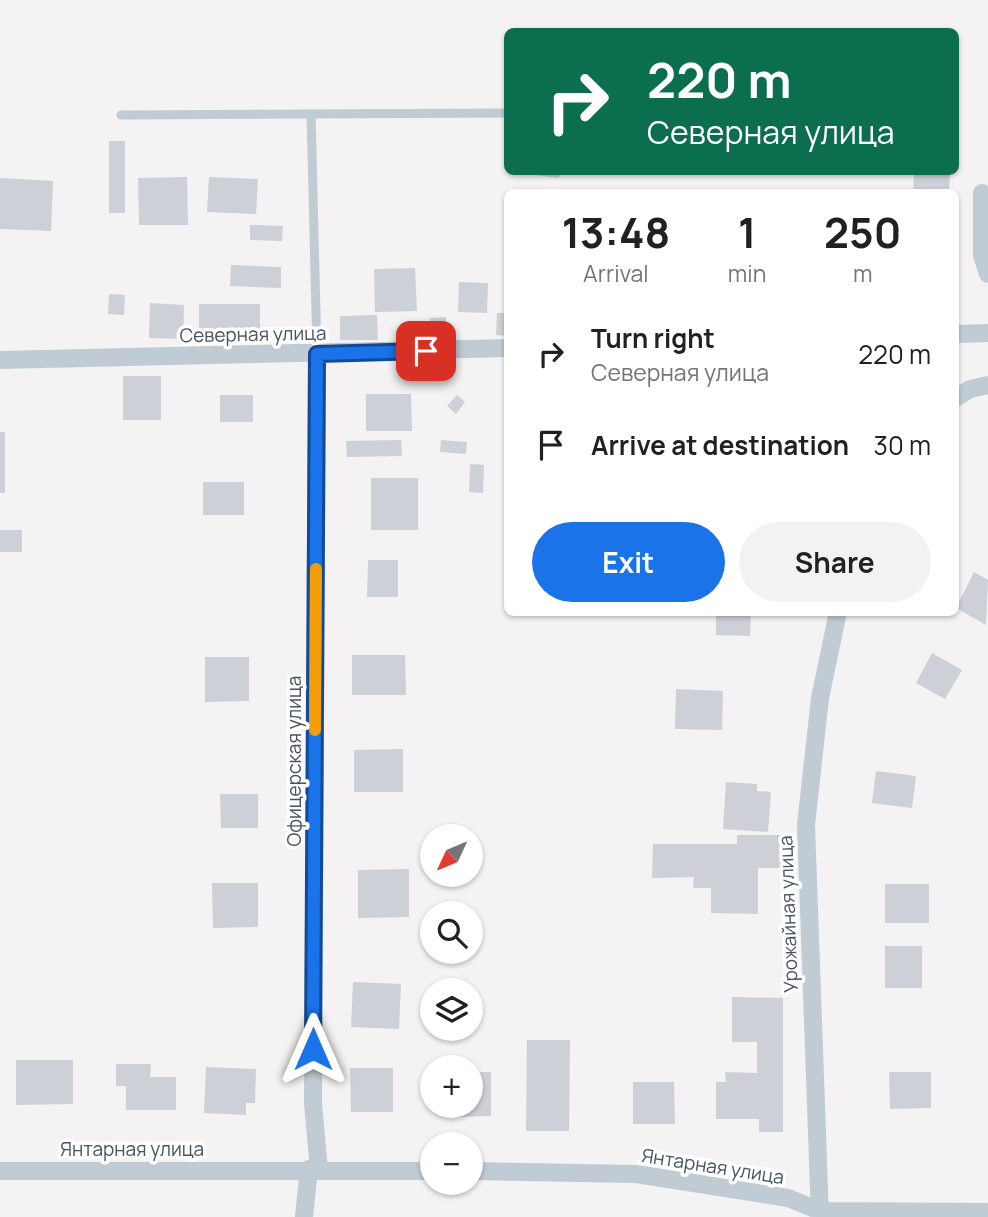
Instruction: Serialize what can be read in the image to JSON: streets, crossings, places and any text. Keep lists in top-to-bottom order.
{
  "streets": {
    "street": [
      "Северная улица",
      "Офицерская улица",
      "Урожайная улица",
      "Янтарная улица"
    ]
  },
  "crossings": [
    ["Северная улица", "Офицерская улица"],
    ["Офицерская улица", "Янтарная улица"],
    ["Урожайная улица", "Янтарная улица"]
  ],
  "north": "bottom left",
  "page": {
    "turn": ["220 m", "Северная улица"],
    "eta": [
      "13:48",
      "Arrival",
      "1",
      "min",
      "250",
      "m"
    ],
    "list": [
      {
        "name": "Turn right",
        "note": "Северная улица",
        "value": "220 m"
      },
      {
        "name": "Arrive at destination",
        "value": "30 m"
      }
    ],
    "buttons": ["Exit", "Share"],
    "map_buttons": ["+", "−"]
  }
}
